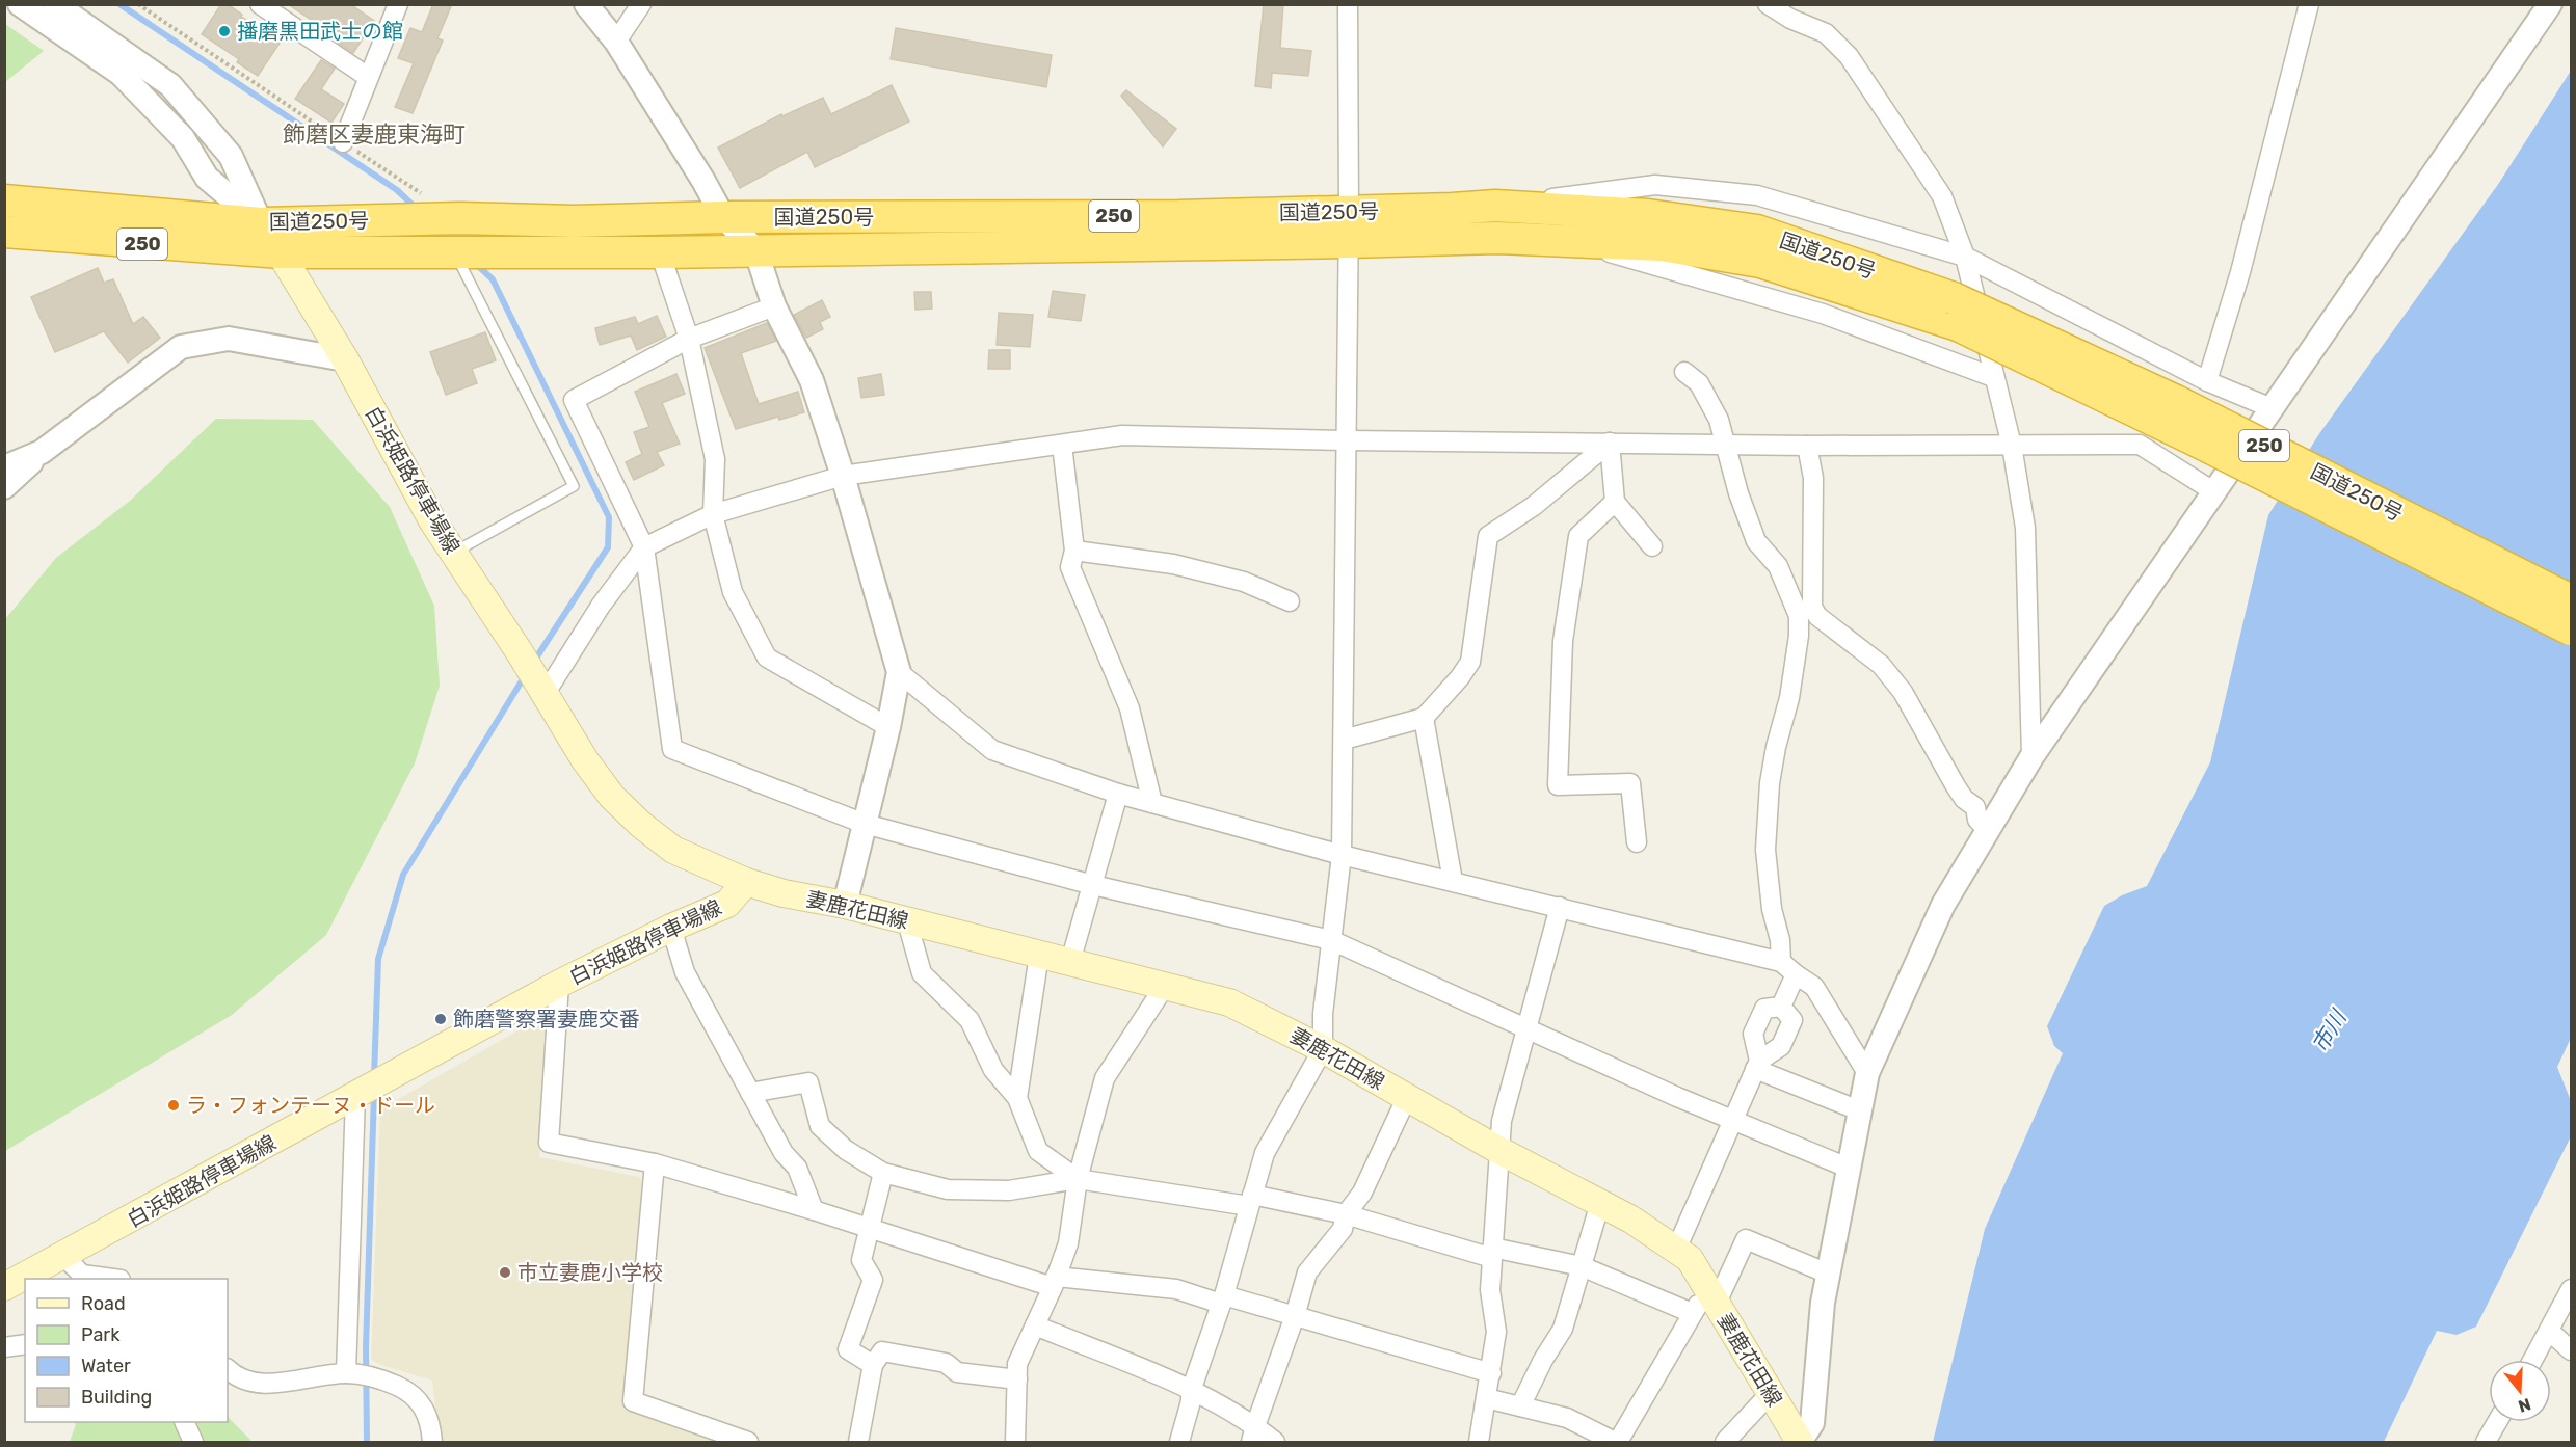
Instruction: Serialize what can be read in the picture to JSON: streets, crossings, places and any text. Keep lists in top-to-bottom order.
{
  "streets": {
    "highway": ["国道250号", "250"],
    "main road": ["白浜姫路停車場線", "妻鹿花田線"]
  },
  "crossings": [
    ["国道250号", "白浜姫路停車場線"],
    ["白浜姫路停車場線", "妻鹿花田線"]
  ],
  "districts": ["飾磨区妻鹿東海町"],
  "water": ["市川"],
  "places": [
    "播磨黒田武士の館",
    "飾磨警察署妻鹿交番",
    "ラ・フォンテーヌ・ドール",
    "市立妻鹿小学校"
  ],
  "legend": [
    "Road",
    "Park",
    "Water",
    "Building"
  ],
  "north": "bottom"
}
